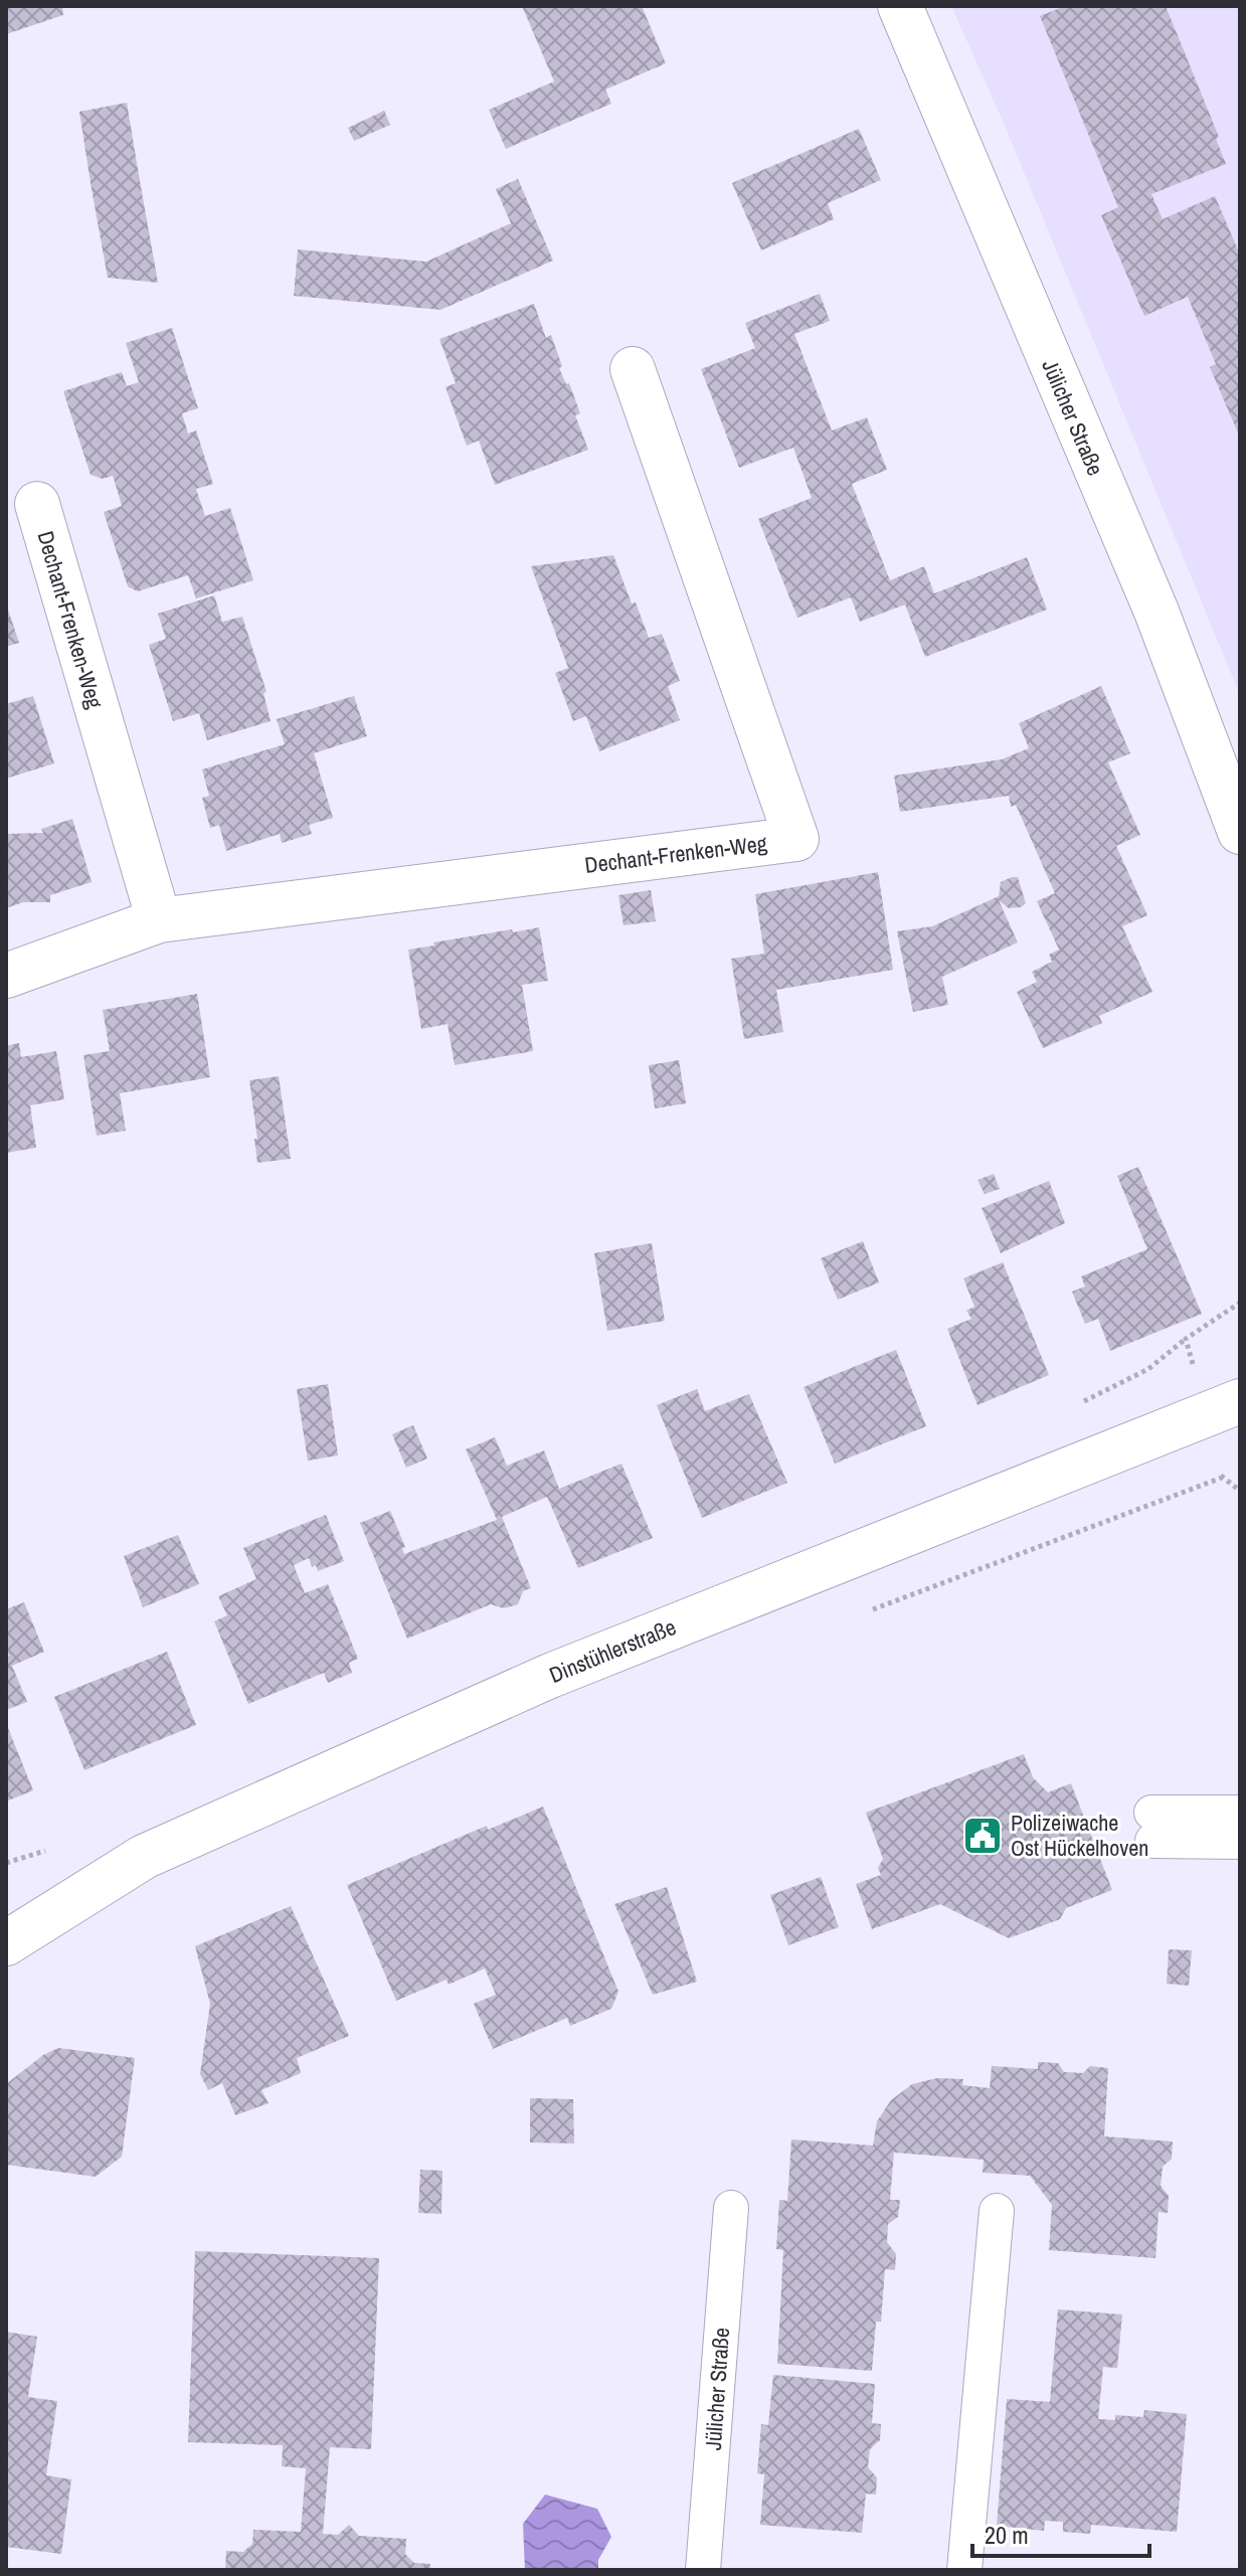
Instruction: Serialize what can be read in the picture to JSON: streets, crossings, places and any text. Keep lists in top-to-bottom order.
{
  "streets": {
    "main road": ["Jülicher Straße", "Dechant-Frenken-Weg", "Dinstühlerstraße"]
  },
  "places": {
    "public building": ["Polizeiwache Ost Hückelhoven"]
  },
  "scale_bar": "20 m"
}
